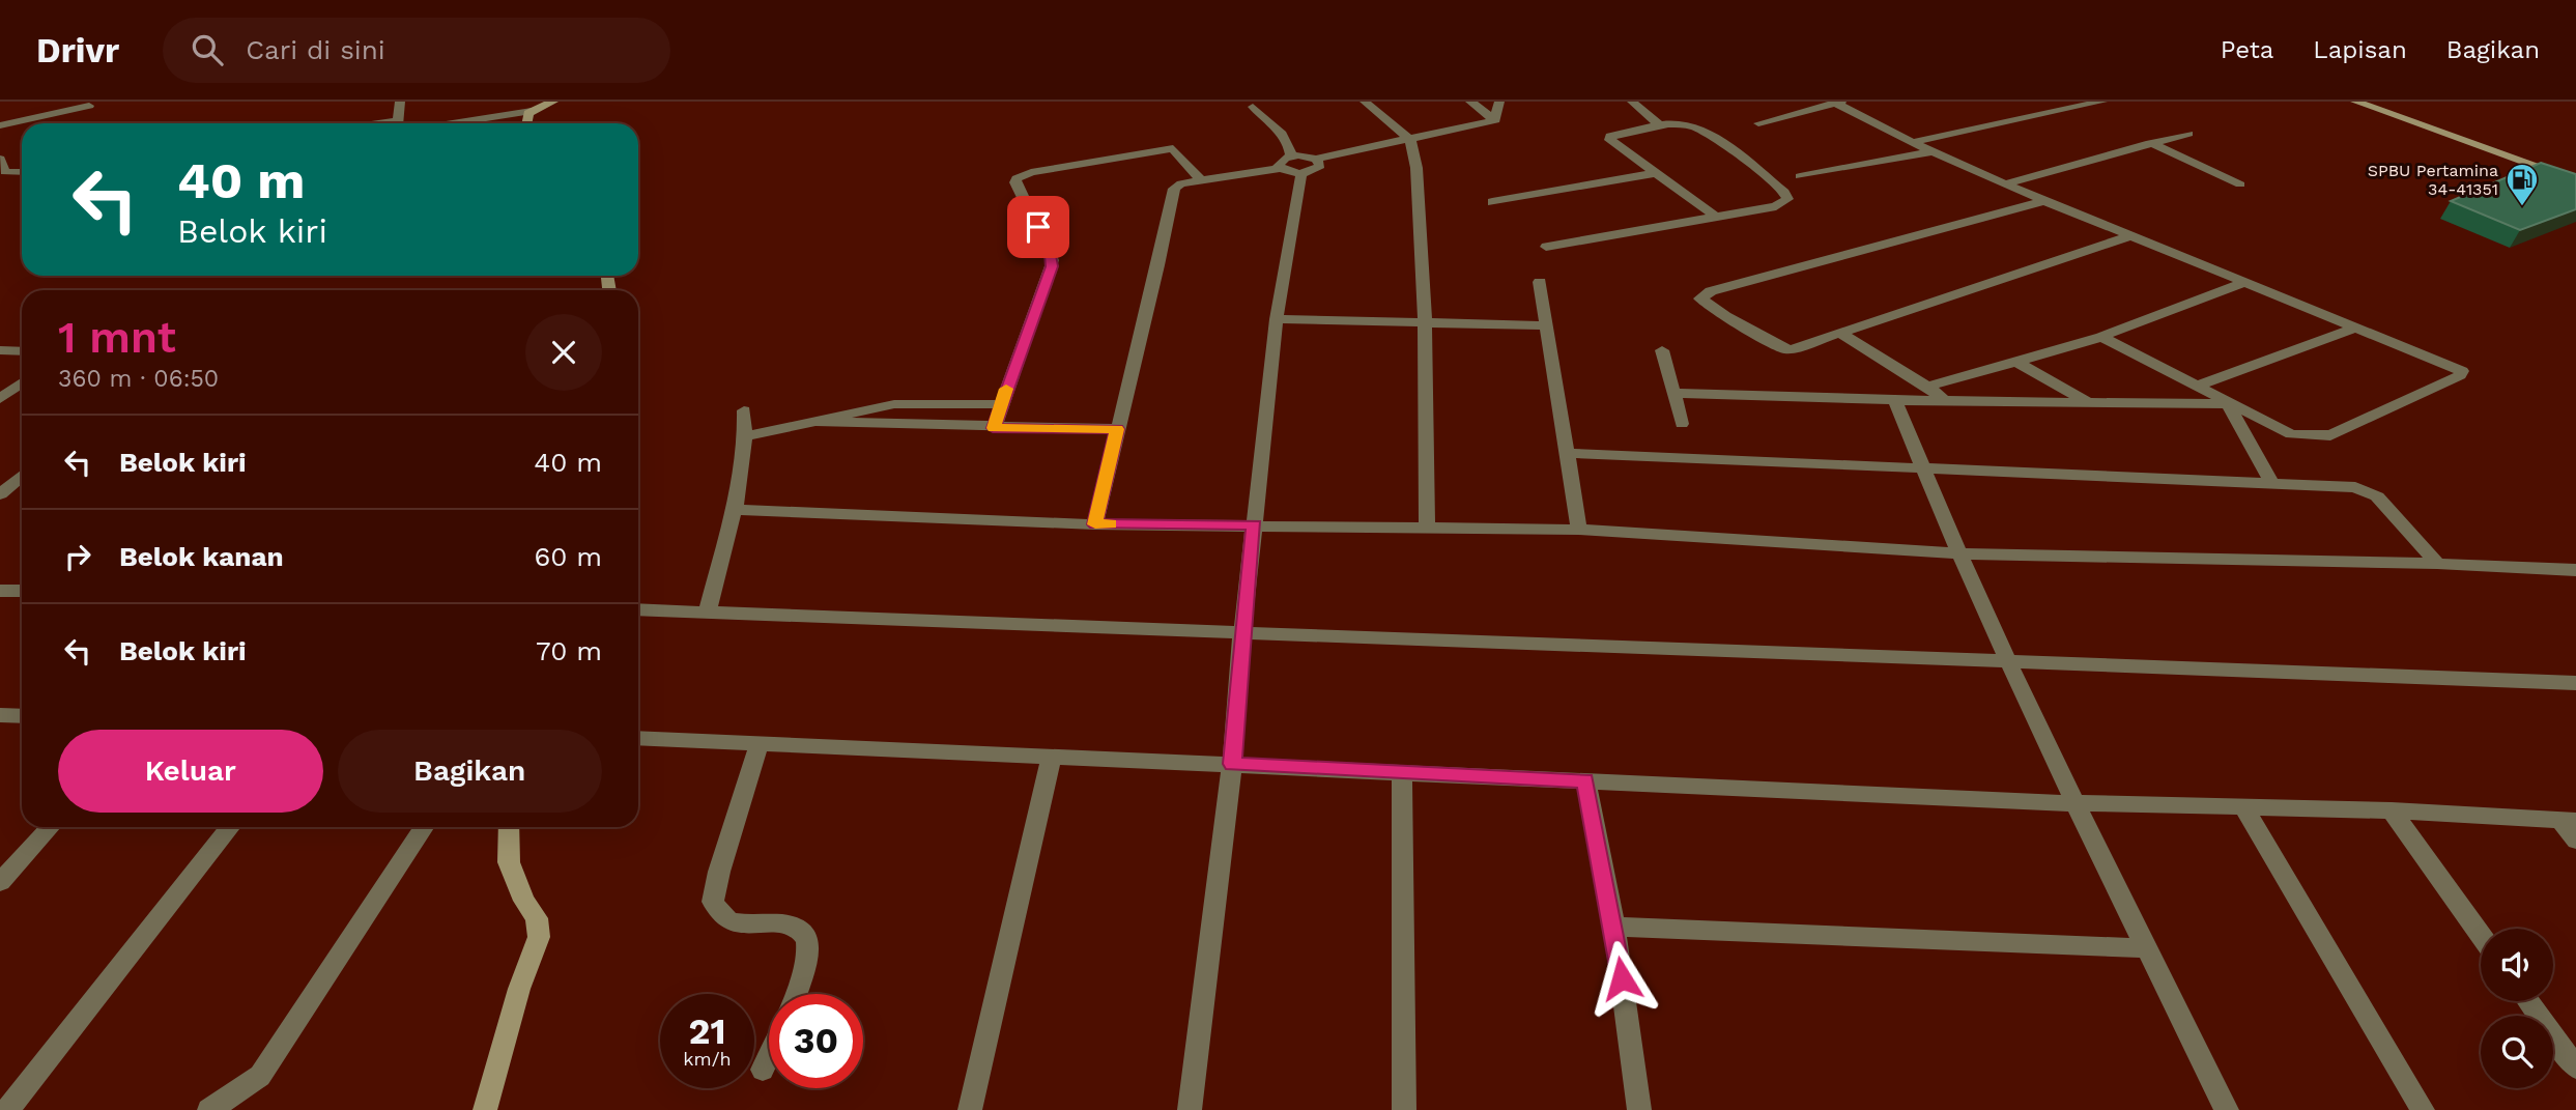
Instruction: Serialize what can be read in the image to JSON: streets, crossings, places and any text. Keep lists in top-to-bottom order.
{
  "places": {
    "fuel station": ["SPBU Pertamina 34-41351"]
  },
  "page": {
    "header": "Drivr",
    "search": "Cari di sini",
    "nav": ["Peta", "Lapisan", "Bagikan"],
    "turn": ["40 m", "Belok kiri"],
    "heading": ["1 mnt", "360 m · 06:50"],
    "list": [
      {
        "name": "Belok kiri",
        "value": "40 m"
      },
      {
        "name": "Belok kanan",
        "value": "60 m"
      },
      {
        "name": "Belok kiri",
        "value": "70 m"
      }
    ],
    "buttons": ["Keluar", "Bagikan"],
    "speed": "21 km/h",
    "limit": "30"
  }
}
